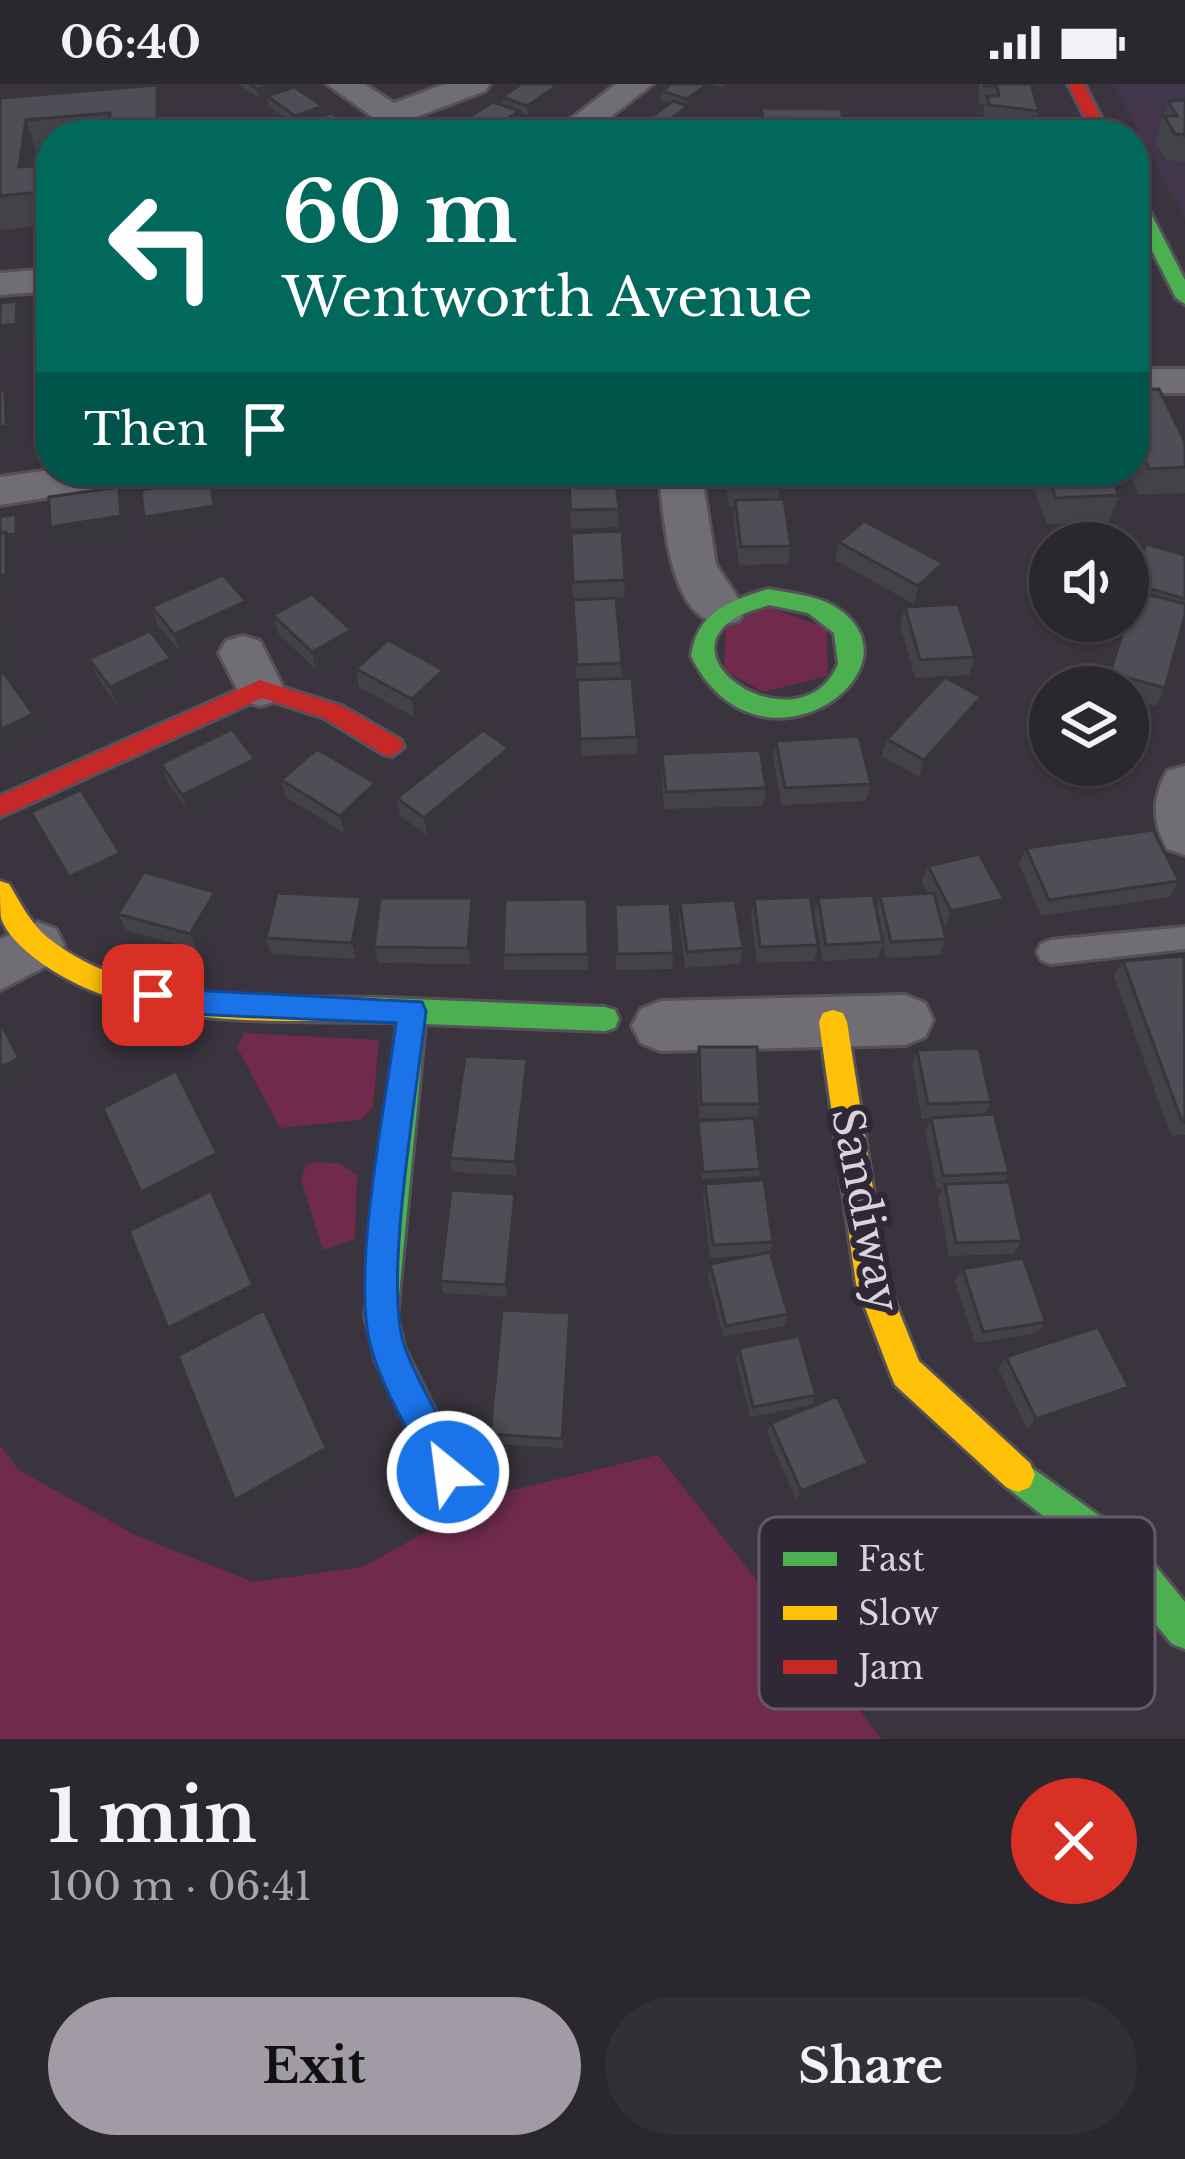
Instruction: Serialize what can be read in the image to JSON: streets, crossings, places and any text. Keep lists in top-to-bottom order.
{
  "streets": {
    "street": ["Sandiway"]
  },
  "legend": ["Fast", "Slow", "Jam"],
  "page": {
    "status": "06:40",
    "turn": ["60 m", "Wentworth Avenue"],
    "then": "Then",
    "heading": ["1 min", "100 m · 06:41"],
    "buttons": ["Exit", "Share"]
  }
}
